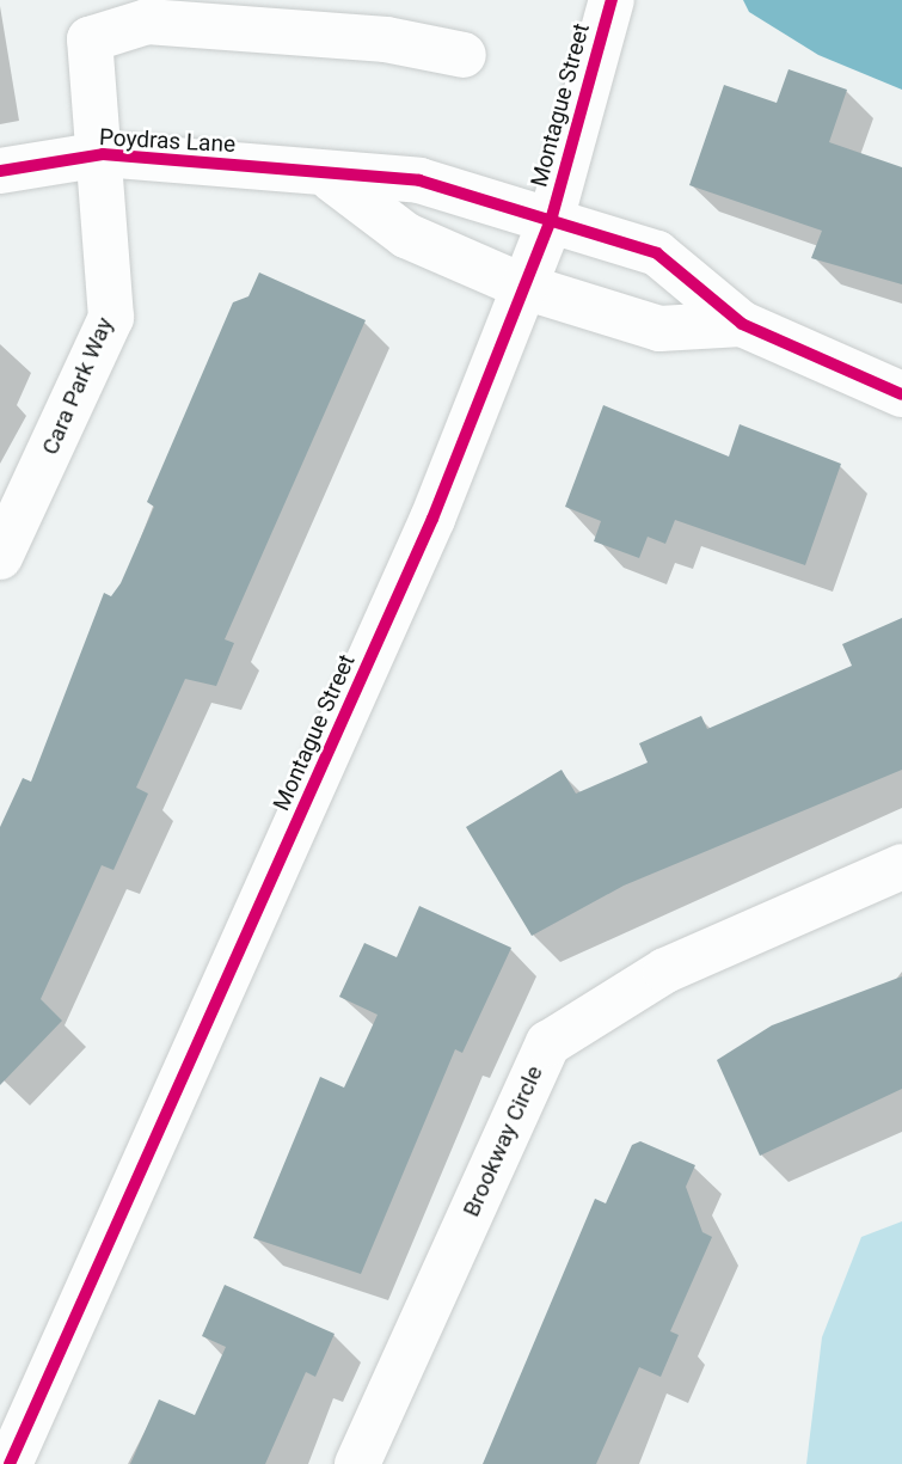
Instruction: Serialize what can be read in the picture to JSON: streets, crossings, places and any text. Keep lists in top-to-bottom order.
{
  "streets": {
    "street": [
      "Montague Street",
      "Poydras Lane",
      "Cara Park Way",
      "Brookway Circle"
    ]
  },
  "crossings": [
    ["Montague Street", "Poydras Lane"],
    ["Poydras Lane", "Cara Park Way"]
  ]
}
